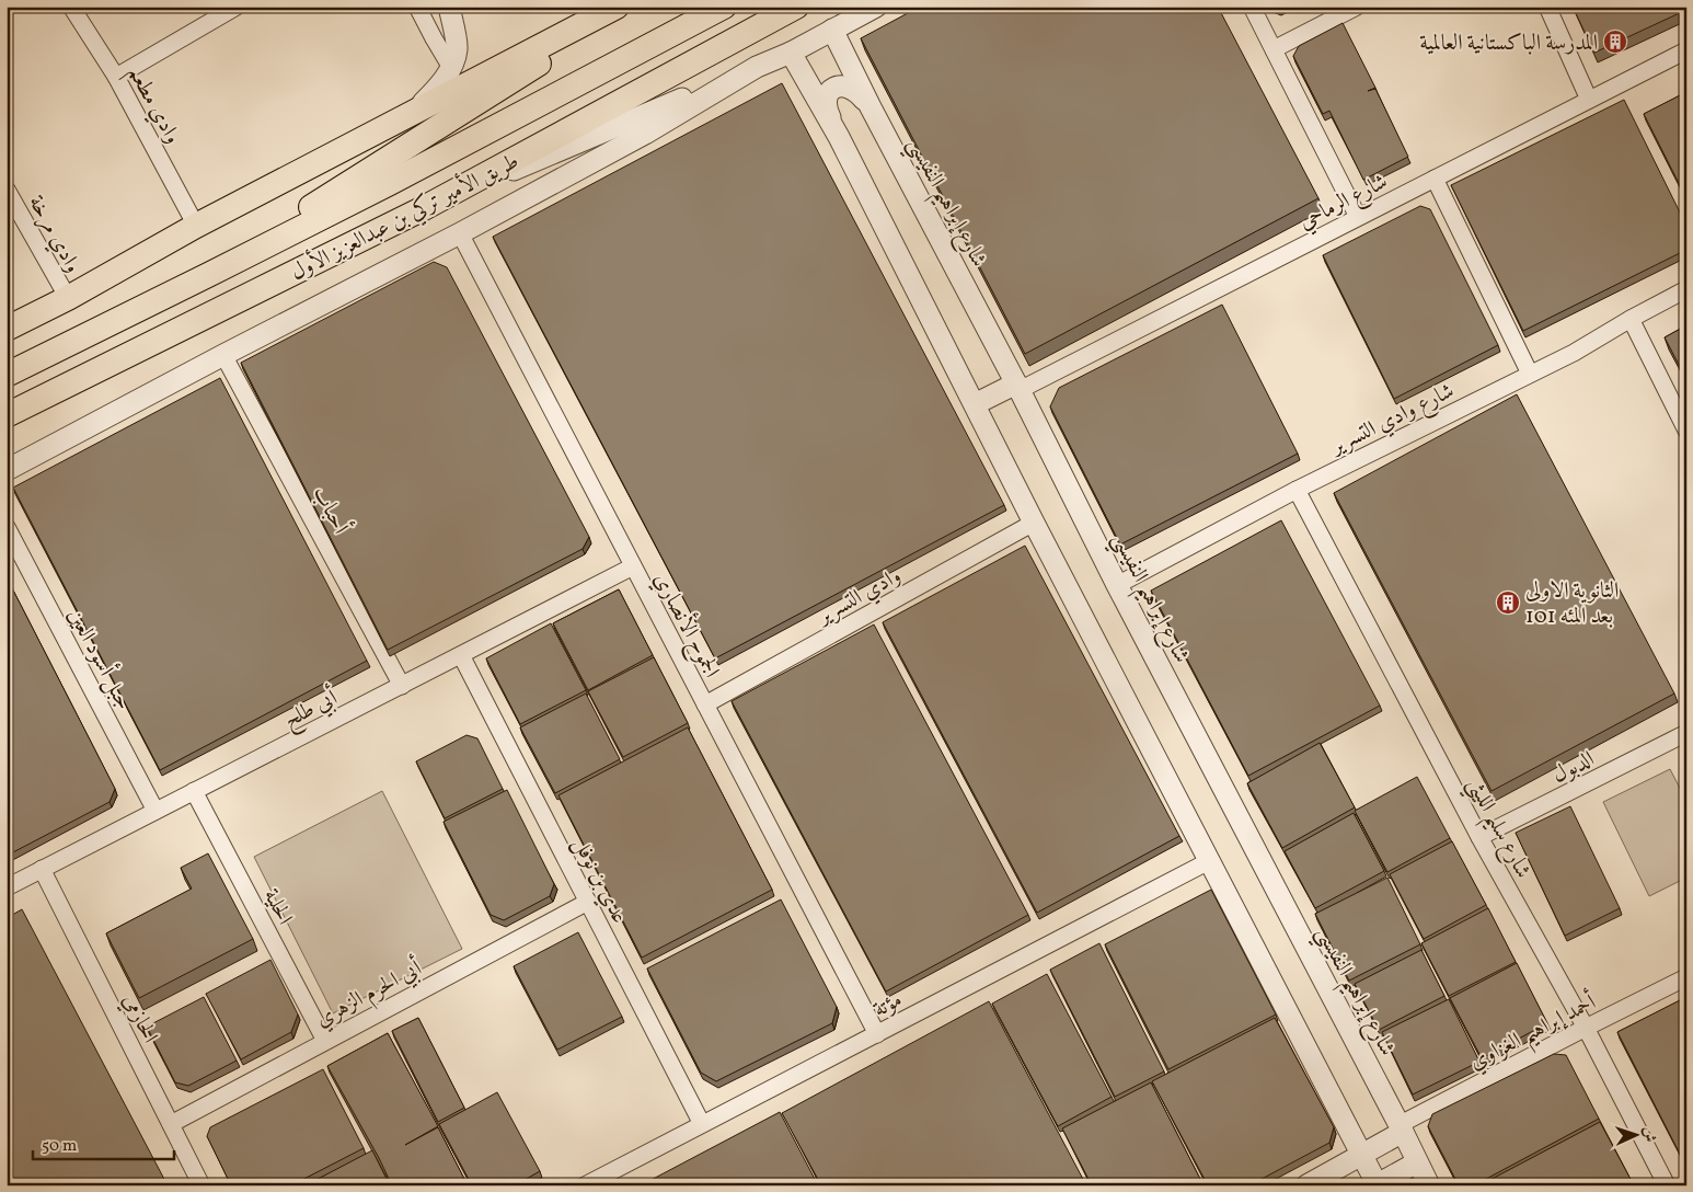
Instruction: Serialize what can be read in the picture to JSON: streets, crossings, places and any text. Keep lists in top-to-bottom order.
{
  "streets": {
    "main road": ["طريق الأمير تركي بن عبدالعزيز الأول"],
    "street": [
      "وادي مطعم",
      "شارع الرماحي",
      "شارع إبراهيم النفيسي",
      "وادي مرخة",
      "شارع وادي التسرير",
      "أحباب",
      "وادي التسرير",
      "الجموح الأنصاري",
      "جبل أسود العين",
      "أبي طلح",
      "الدبول",
      "شارع سليم الليثي",
      "عدي بن نوفل",
      "الحلية",
      "أبي الحرم الزهري",
      "مؤتة",
      "الحازمي",
      "أحمد إبراهيم الغزاوي"
    ]
  },
  "crossings": [
    ["شارع الرماحي", "شارع إبراهيم النفيسي"],
    ["شارع إبراهيم النفيسي", "شارع وادي التسرير"],
    ["شارع إبراهيم النفيسي", "أحمد إبراهيم الغزاوي"],
    ["شارع وادي التسرير", "شارع سليم الليثي"],
    ["أحباب", "أبي طلح"],
    ["وادي التسرير", "الجموح الأنصاري"],
    ["الجموح الأنصاري", "أبي طلح"],
    ["الجموح الأنصاري", "مؤتة"],
    ["جبل أسود العين", "أبي طلح"],
    ["أبي طلح", "عدي بن نوفل"],
    ["أبي طلح", "الحلية"],
    ["أبي طلح", "الحازمي"],
    ["الدبول", "شارع سليم الليثي"],
    ["شارع سليم الليثي", "أحمد إبراهيم الغزاوي"],
    ["عدي بن نوفل", "أبي الحرم الزهري"],
    ["عدي بن نوفل", "مؤتة"],
    ["الحلية", "أبي الحرم الزهري"],
    ["أبي الحرم الزهري", "الحازمي"]
  ],
  "places": {
    "building": ["المدرسة الباكستانية العالمية", "الثانوية الاولى بعد المئه 101"]
  },
  "scale_bar": "50 m",
  "north": "right"
}
